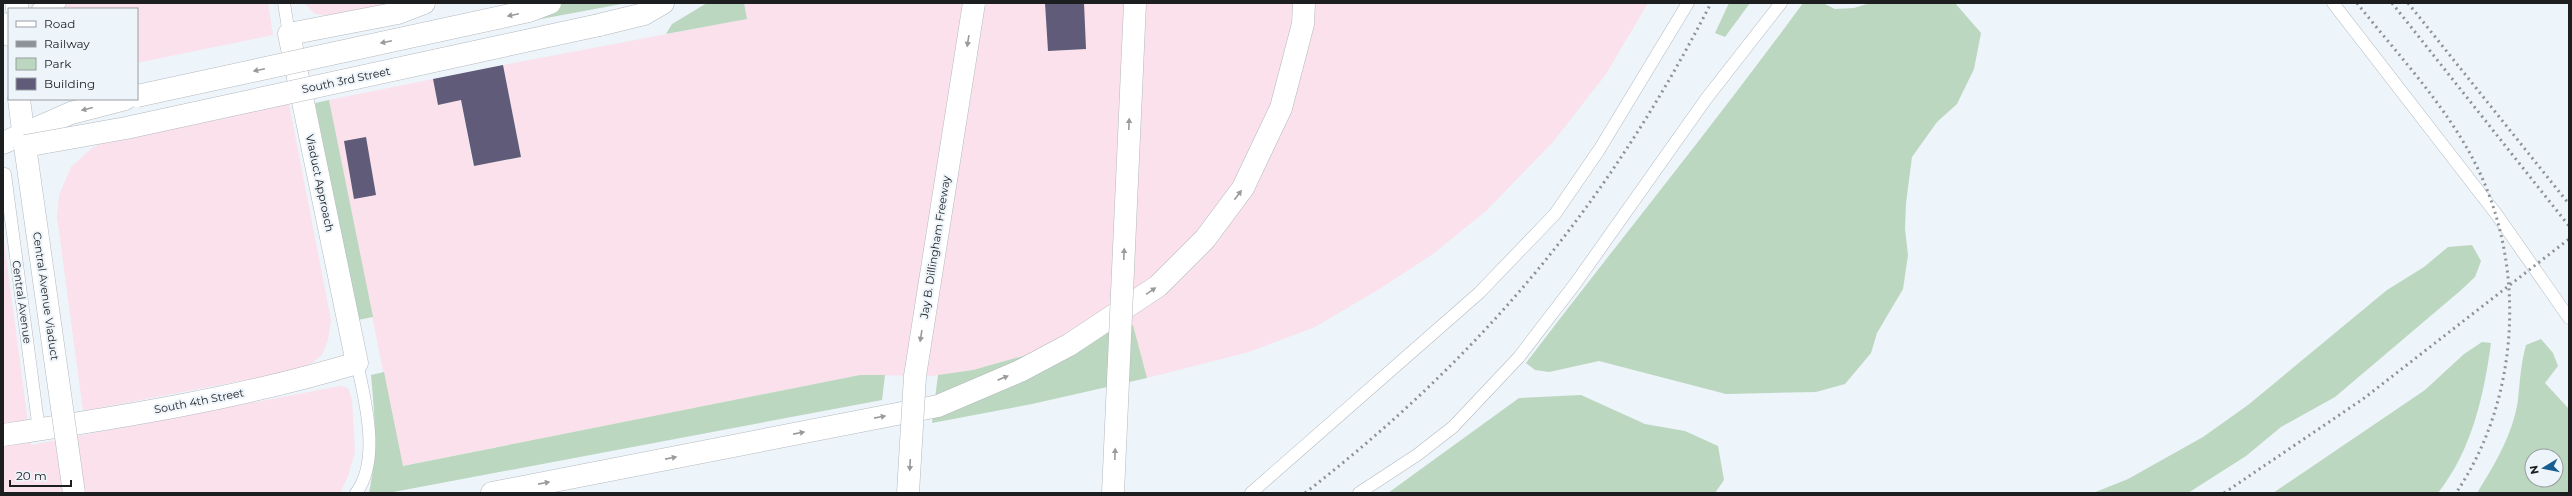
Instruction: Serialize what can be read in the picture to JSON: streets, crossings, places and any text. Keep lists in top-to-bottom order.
{
  "streets": {
    "main road": [
      "South 3rd Street",
      "Viaduct Approach",
      "Jay B. Dillingham Freeway",
      "Central Avenue Viaduct",
      "South 4th Street"
    ],
    "lane": ["Central Avenue"]
  },
  "crossings": [
    ["South 3rd Street", "Central Avenue Viaduct"],
    ["Viaduct Approach", "South 4th Street"],
    ["Central Avenue", "South 4th Street"]
  ],
  "legend": [
    "Road",
    "Railway",
    "Park",
    "Building"
  ],
  "scale_bar": "20 m",
  "north": "left"
}
